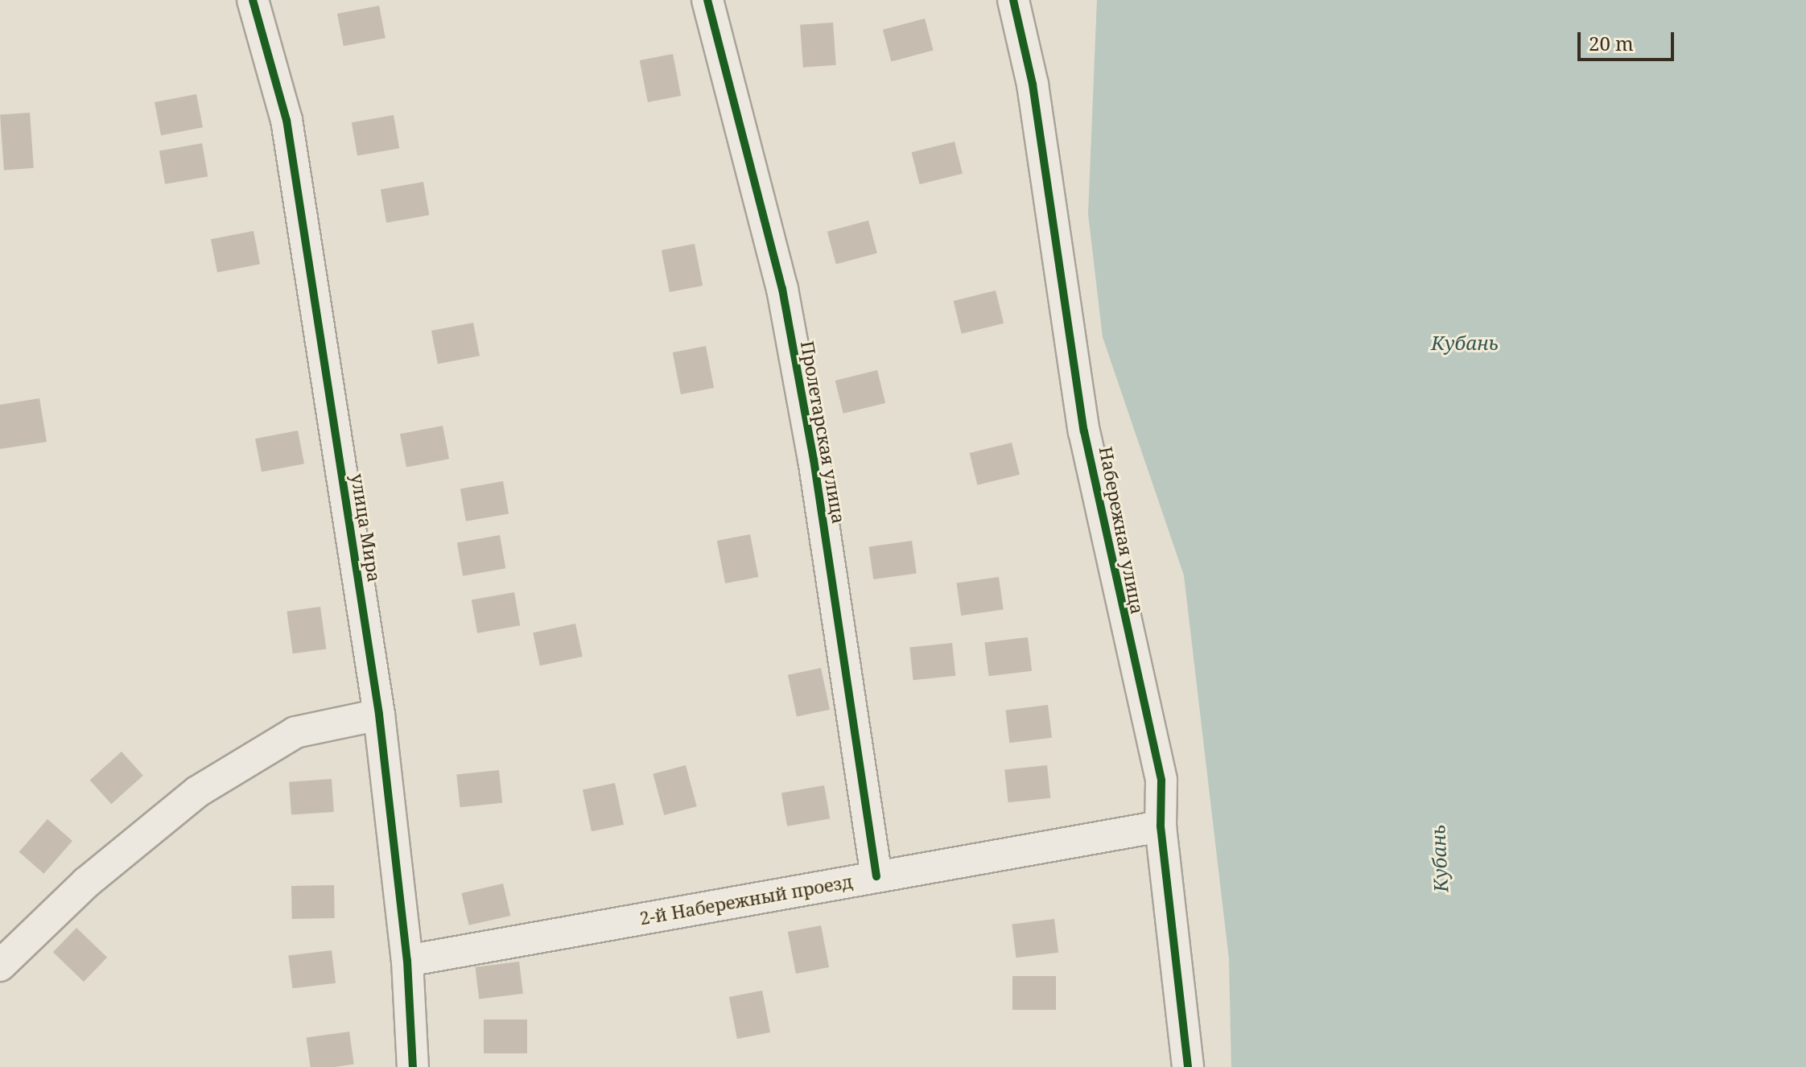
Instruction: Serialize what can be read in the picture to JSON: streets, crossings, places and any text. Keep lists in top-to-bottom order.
{
  "streets": {
    "street": [
      "Пролетарская улица",
      "улица Мира",
      "Набережная улица",
      "2-й Набережный проезд"
    ]
  },
  "crossings": [
    ["Пролетарская улица", "2-й Набережный проезд"],
    ["улица Мира", "2-й Набережный проезд"],
    ["Набережная улица", "2-й Набережный проезд"]
  ],
  "water": ["Кубань"],
  "scale_bar": "20 m"
}
